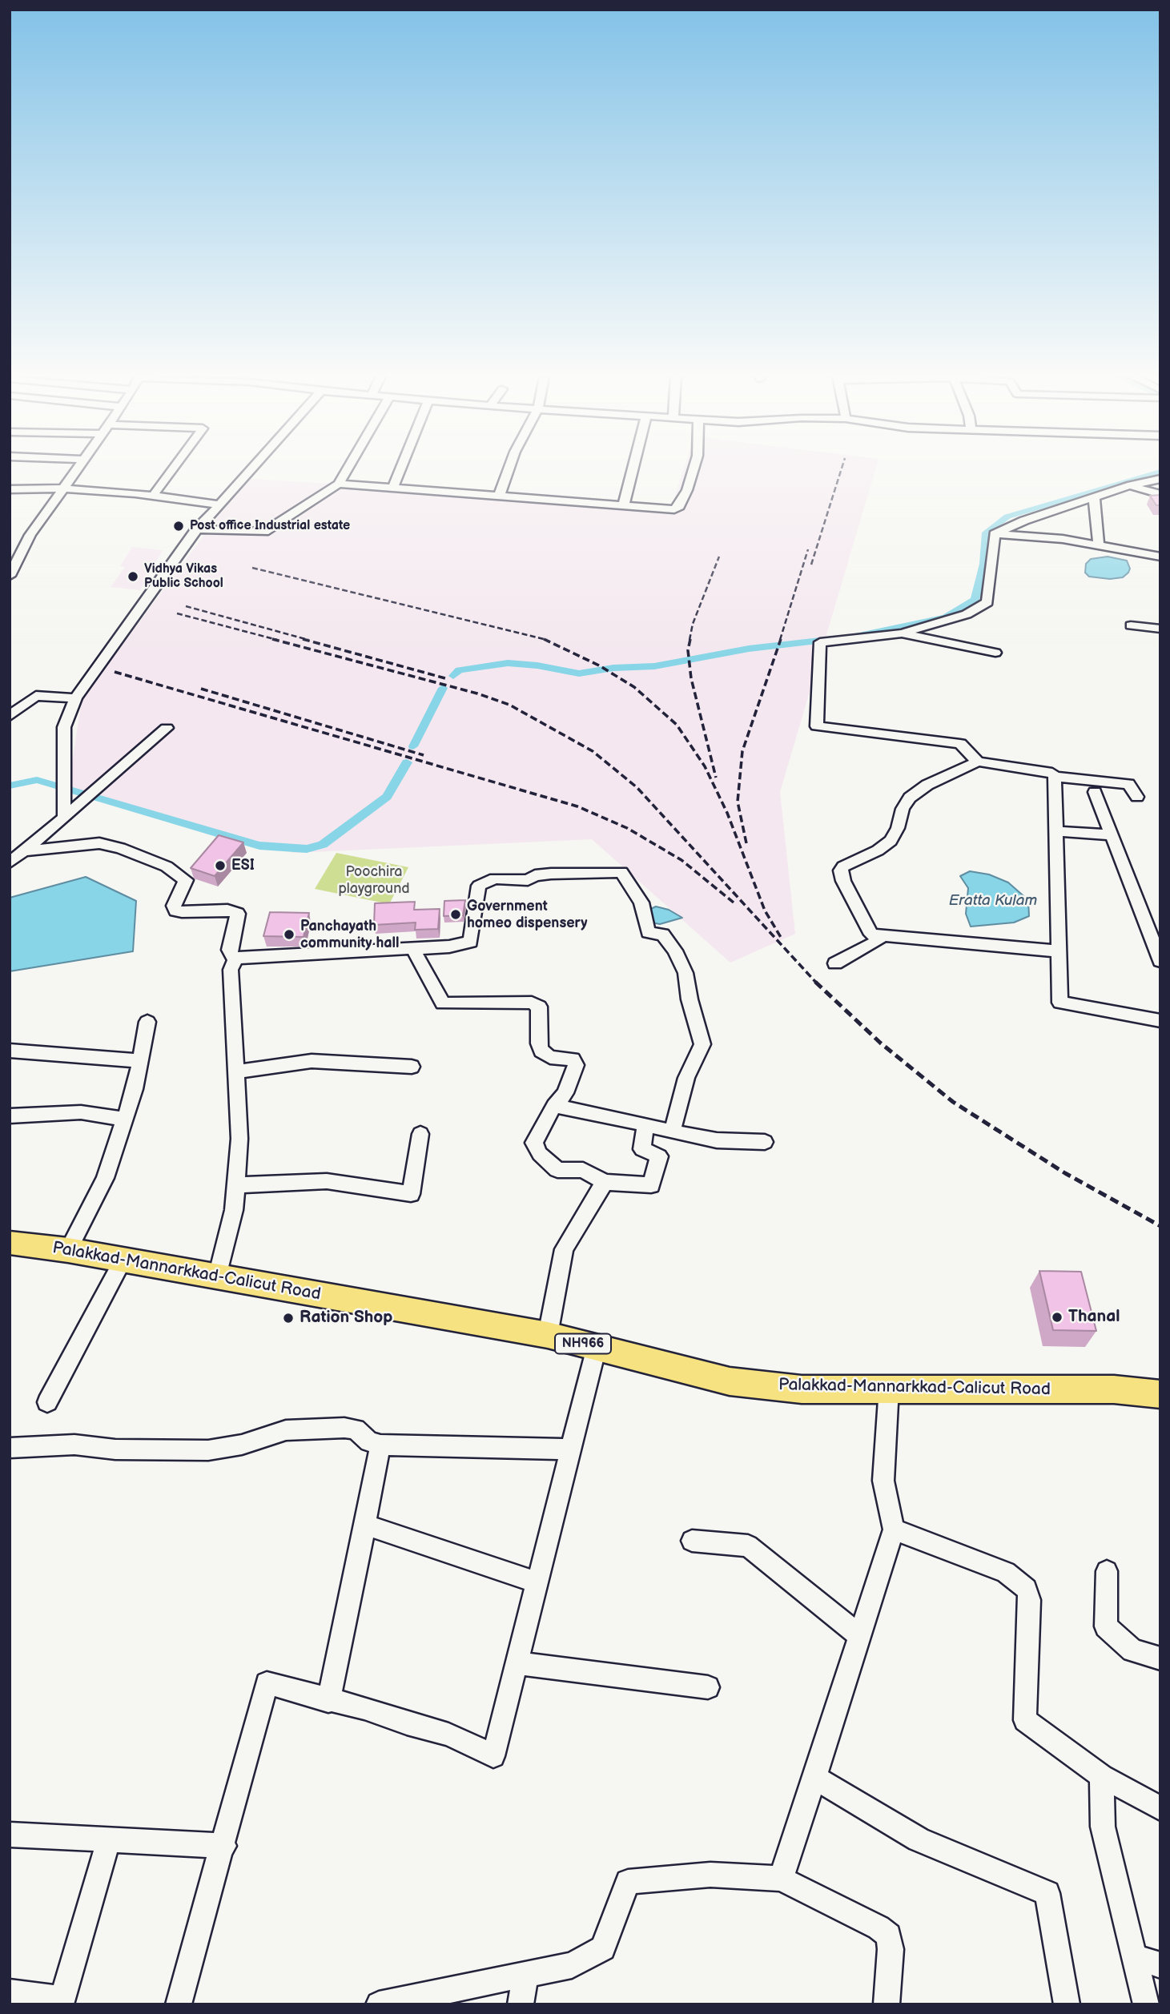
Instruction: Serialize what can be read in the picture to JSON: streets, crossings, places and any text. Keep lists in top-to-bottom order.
{
  "streets": {
    "highway": ["Palakkad-Mannarkkad-Calicut Road", "NH966"]
  },
  "water": ["Eratta Kulam"],
  "parks": ["Poochira playground"],
  "places": [
    "Post office Industrial estate",
    "Vidhya Vikas Public School",
    "ESI",
    "Government homeo dispensery",
    "Panchayath community hall",
    "Thanal",
    "Ration Shop"
  ]
}
